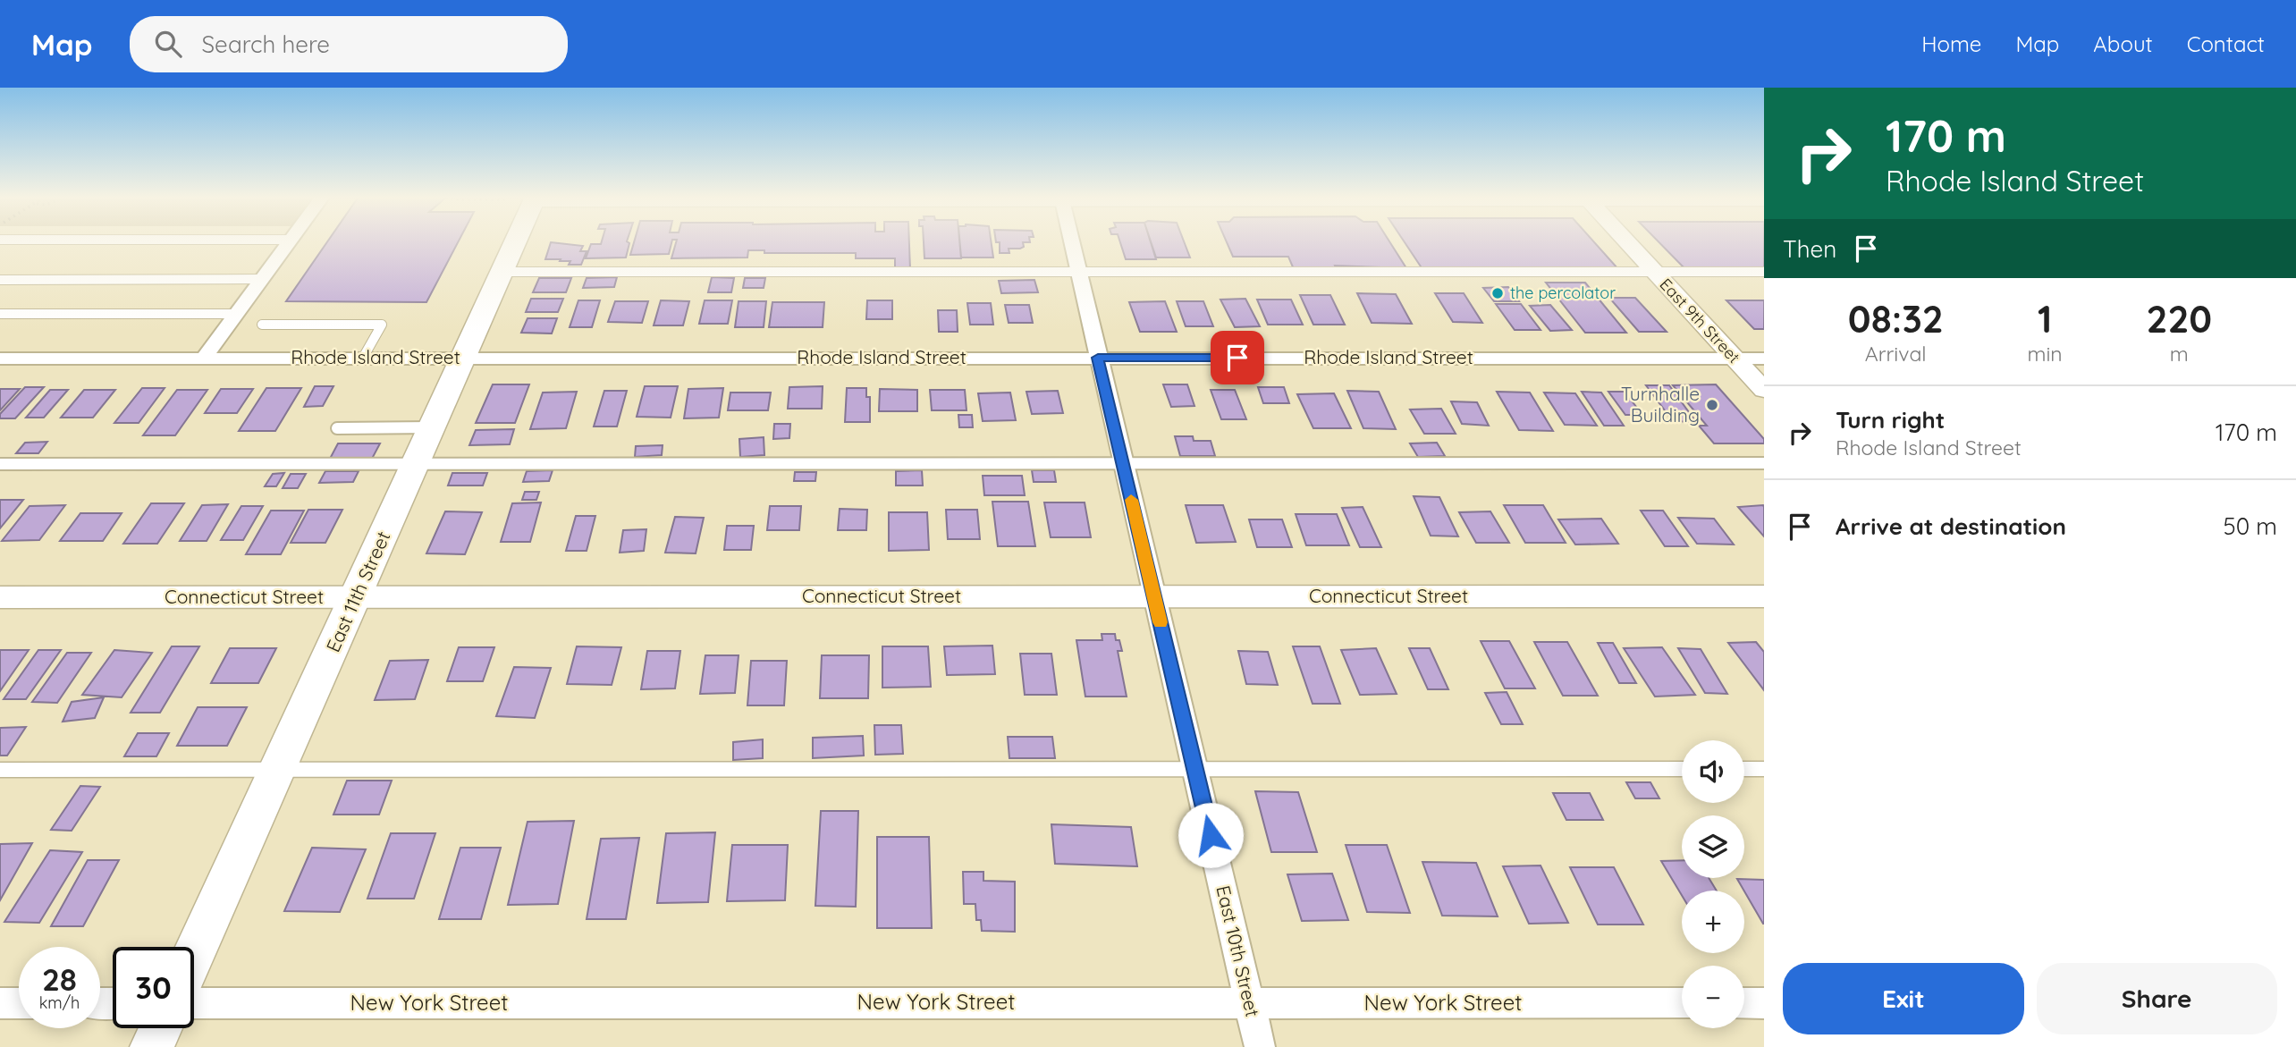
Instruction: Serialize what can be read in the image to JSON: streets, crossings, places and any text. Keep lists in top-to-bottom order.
{
  "streets": {
    "main road": ["East 11th Street"],
    "street": [
      "East 9th Street",
      "Rhode Island Street",
      "Connecticut Street",
      "East 10th Street",
      "New York Street"
    ]
  },
  "crossings": [
    ["East 9th Street", "Rhode Island Street"],
    ["Rhode Island Street", "East 11th Street"],
    ["Rhode Island Street", "East 10th Street"],
    ["East 11th Street", "Connecticut Street"],
    ["Connecticut Street", "East 10th Street"],
    ["East 10th Street", "New York Street"]
  ],
  "places": ["the percolator", "Turnhalle Building"],
  "page": {
    "header": "Map",
    "search": "Search here",
    "nav": [
      "Home",
      "Map",
      "About",
      "Contact"
    ],
    "turn": ["170 m", "Rhode Island Street"],
    "then": "Then",
    "eta": [
      "08:32",
      "Arrival",
      "1",
      "min",
      "220",
      "m"
    ],
    "list": [
      {
        "name": "Turn right",
        "note": "Rhode Island Street",
        "value": "170 m"
      },
      {
        "name": "Arrive at destination",
        "value": "50 m"
      }
    ],
    "map_buttons": ["+", "−"],
    "speed": "28 km/h",
    "limit": "30",
    "buttons": ["Exit", "Share"]
  }
}
